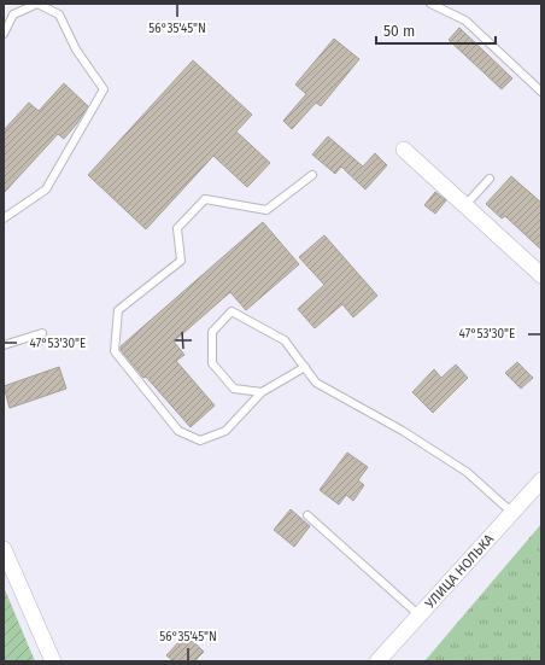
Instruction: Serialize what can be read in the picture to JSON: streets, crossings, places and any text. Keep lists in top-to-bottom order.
{
  "streets": {
    "street": ["УЛИЦА НОЛЬКА"]
  },
  "scale_bar": "50 m",
  "coordinates": ["56°35'45\"N", "47°53'30\"E"]
}
